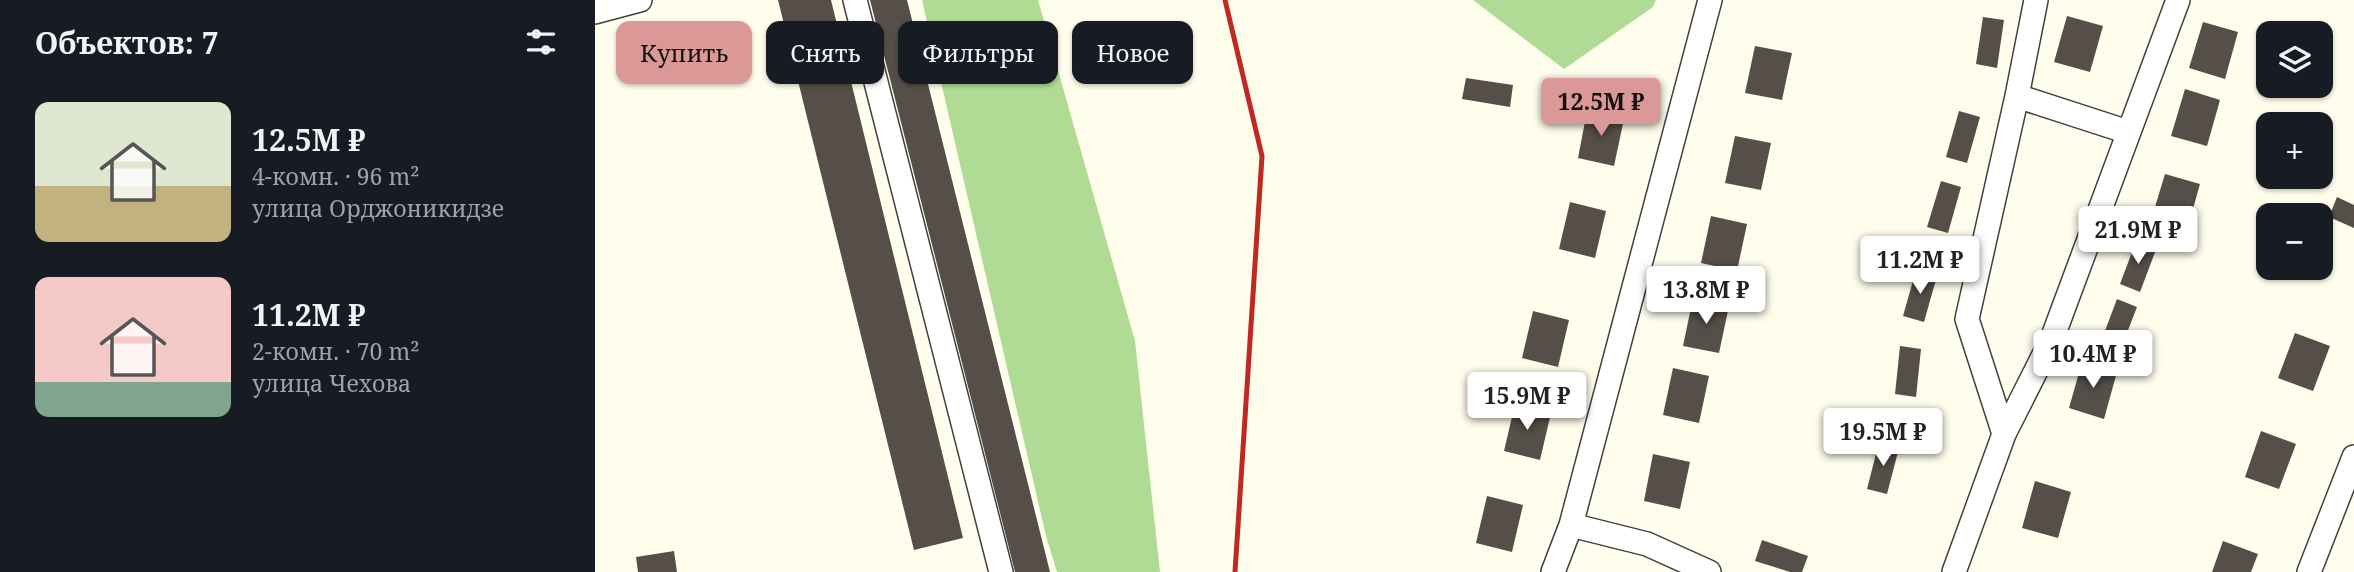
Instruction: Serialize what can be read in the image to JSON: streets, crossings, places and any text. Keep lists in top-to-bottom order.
{
  "page": {
    "heading": "Объектов: 7",
    "map_buttons": ["+", "−"],
    "chip": [
      "Купить",
      "Снять",
      "Фильтры",
      "Новое"
    ],
    "price": [
      "12.5M ₽",
      "21.9M ₽",
      "11.2M ₽",
      "13.8M ₽",
      "10.4M ₽",
      "15.9M ₽",
      "19.5M ₽"
    ],
    "list": [
      {
        "name": "12.5M ₽",
        "note": "4-комн. · 96 m² · улица Орджоникидзе"
      },
      {
        "name": "11.2M ₽",
        "note": "2-комн. · 70 m² · улица Чехова"
      }
    ]
  }
}
